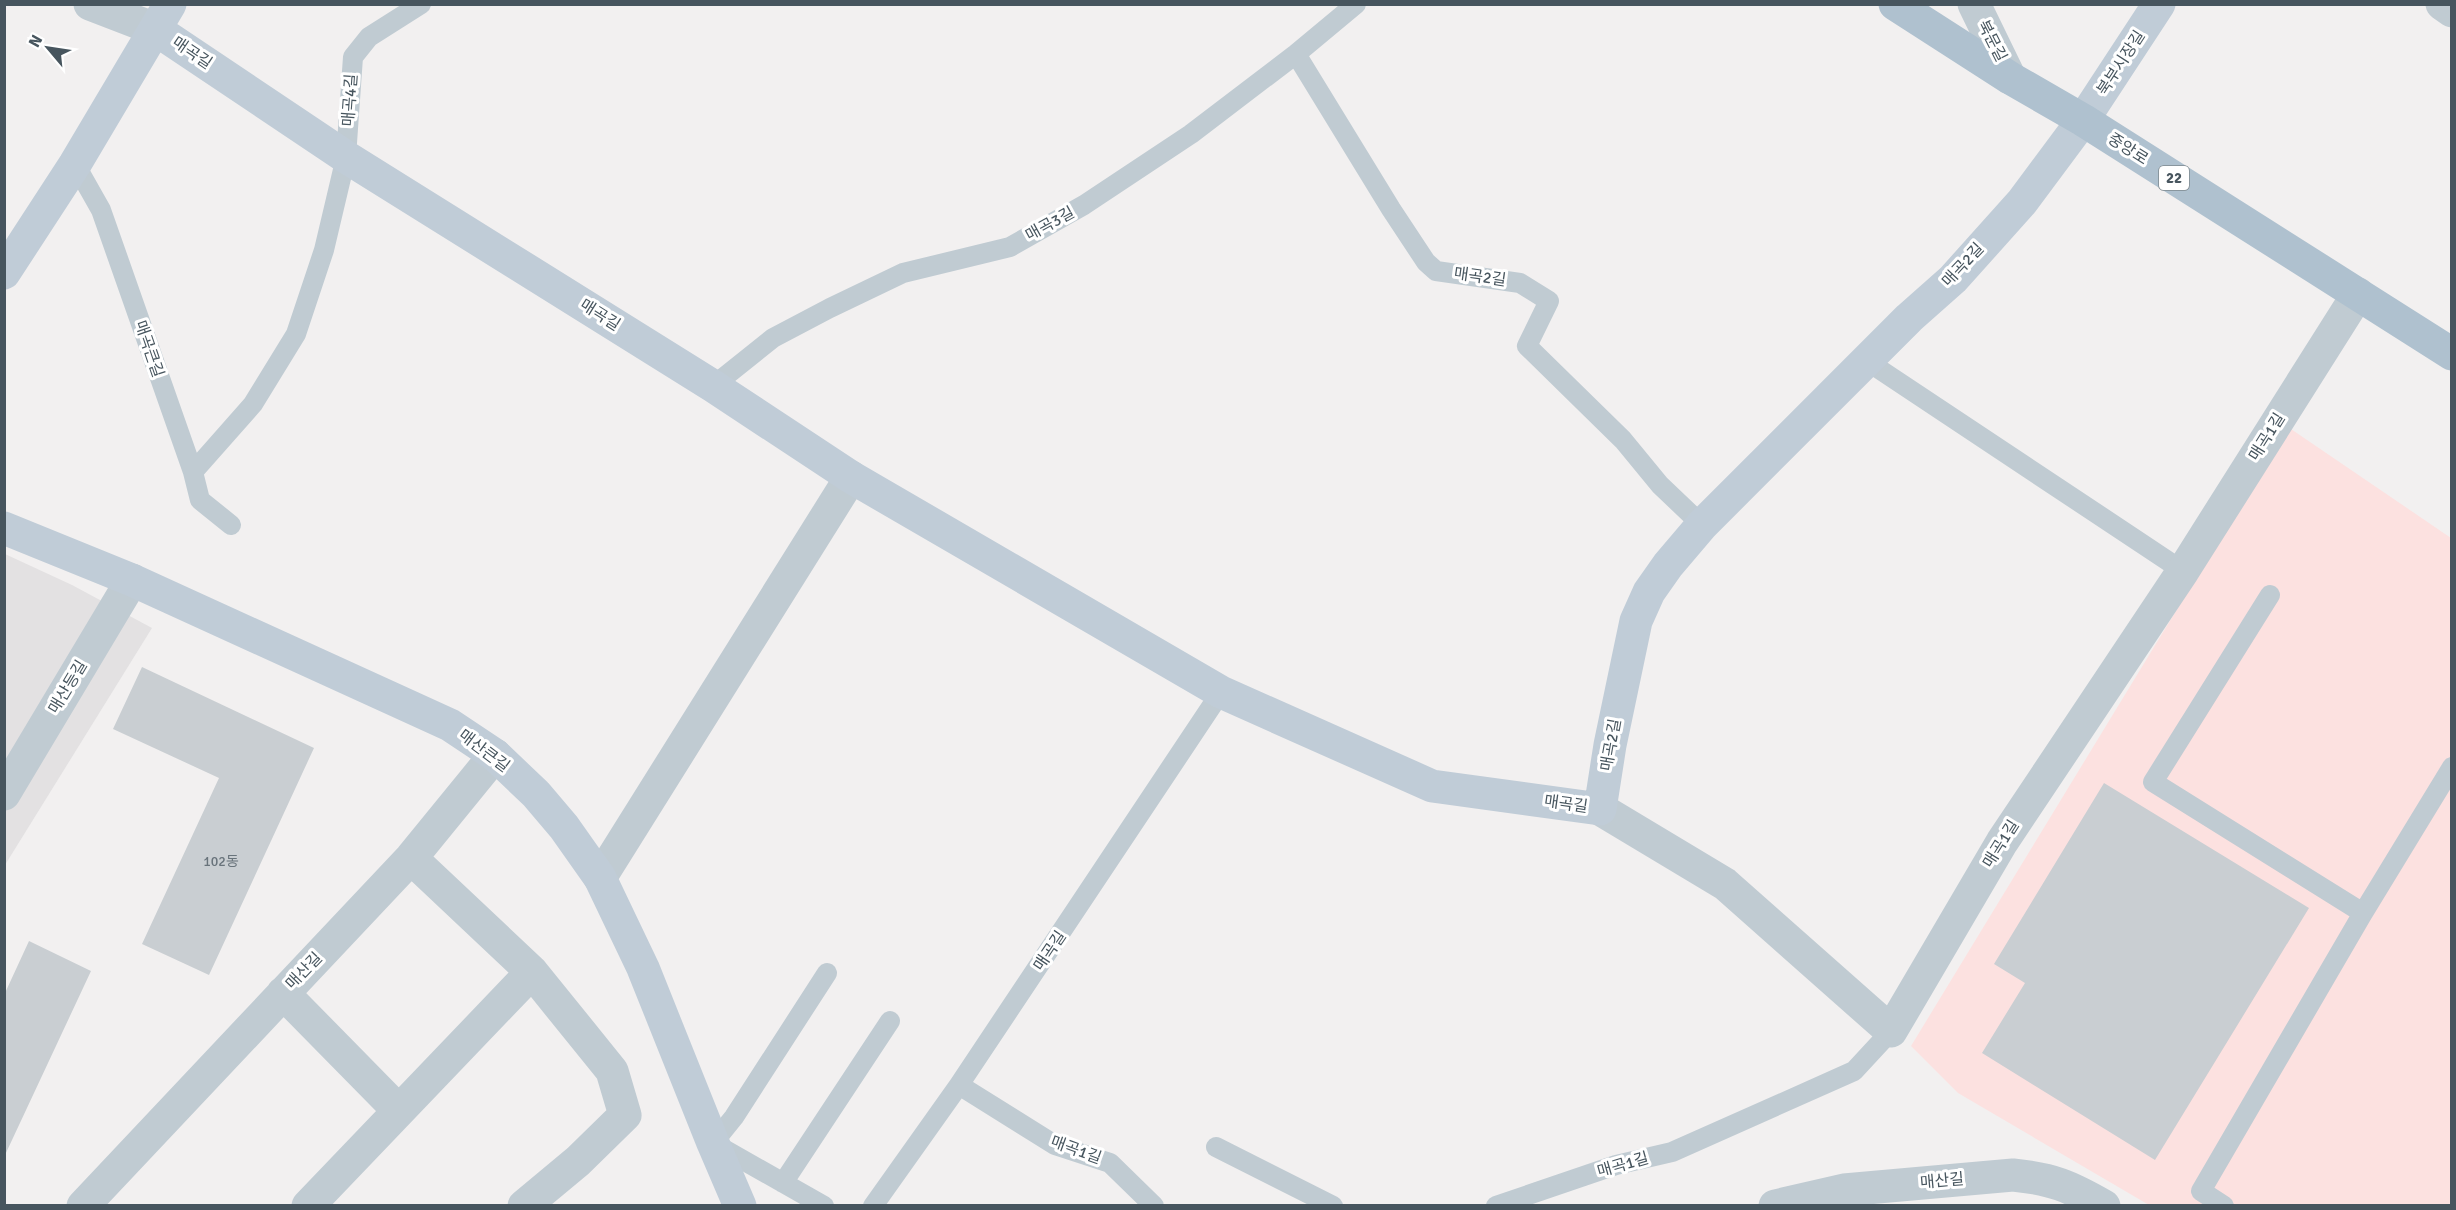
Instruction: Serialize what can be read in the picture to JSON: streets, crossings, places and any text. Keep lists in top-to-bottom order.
{
  "streets": {
    "main road": ["중앙로", "22"],
    "street": [
      "북문길",
      "매곡길",
      "북부시장길",
      "매곡2길",
      "매곡1길",
      "매산등길",
      "매산큰길",
      "매산길"
    ],
    "lane": ["매곡4길", "매곡3길", "매곡큰길"]
  },
  "crossings": [
    ["북문길", "중앙로"],
    ["매곡길", "매곡4길"],
    ["매곡길", "매곡3길"],
    ["매곡길", "매곡2길"],
    ["매곡길", "매곡1길"],
    ["북부시장길", "중앙로"],
    ["북부시장길", "매곡2길"],
    ["중앙로", "매곡2길"],
    ["중앙로", "매곡1길"],
    ["매곡3길", "매곡2길"],
    ["매산등길", "매산큰길"],
    ["매산큰길", "매산길"]
  ],
  "house_numbers": ["102동"],
  "north": "top left"
}
